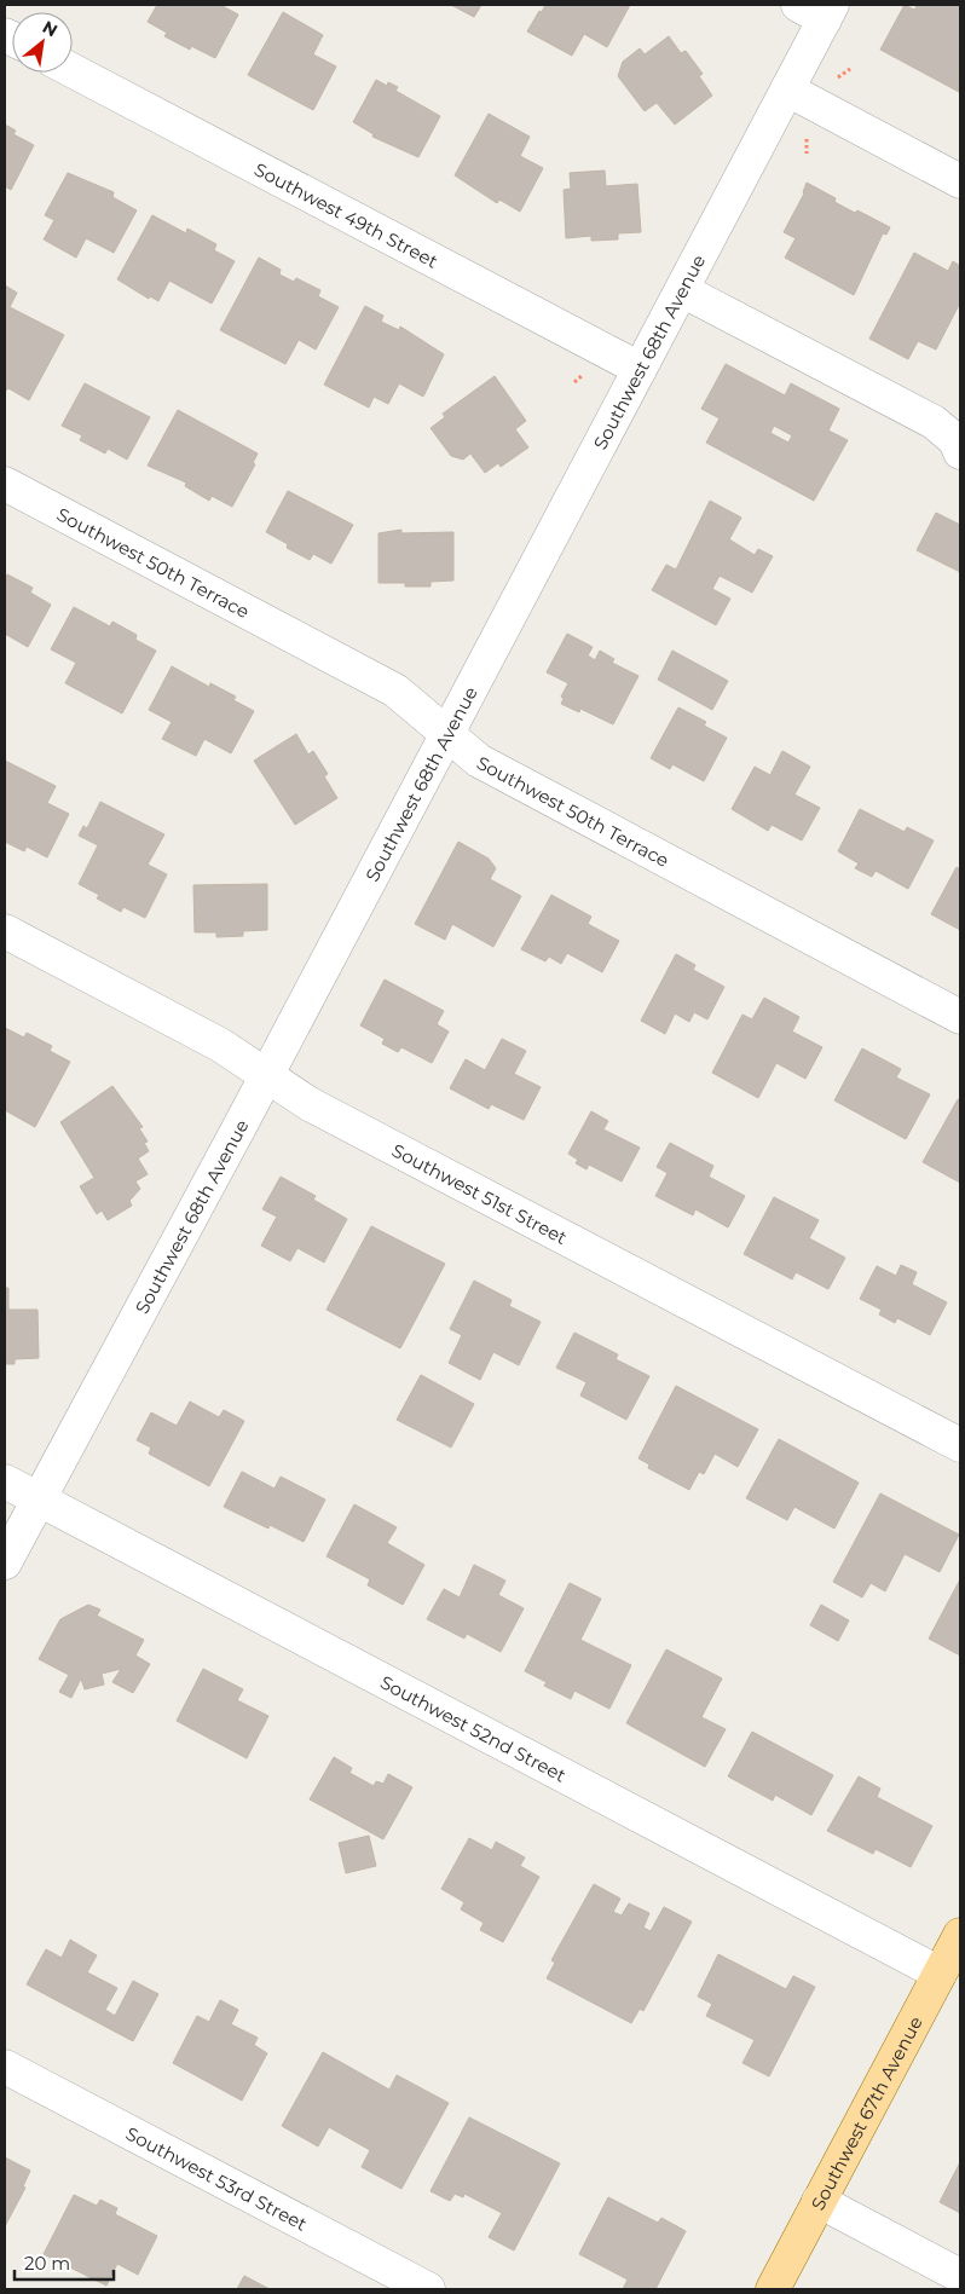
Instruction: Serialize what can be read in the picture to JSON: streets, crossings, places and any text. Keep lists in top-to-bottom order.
{
  "streets": {
    "main road": ["Southwest 67th Avenue"],
    "street": [
      "Southwest 49th Street",
      "Southwest 68th Avenue",
      "Southwest 50th Terrace",
      "Southwest 51st Street",
      "Southwest 52nd Street",
      "Southwest 53rd Street"
    ]
  },
  "crossings": [
    ["Southwest 49th Street", "Southwest 68th Avenue"],
    ["Southwest 68th Avenue", "Southwest 50th Terrace"],
    ["Southwest 68th Avenue", "Southwest 51st Street"],
    ["Southwest 68th Avenue", "Southwest 52nd Street"],
    ["Southwest 52nd Street", "Southwest 67th Avenue"]
  ],
  "scale_bar": "20 m",
  "north": "top right"
}
